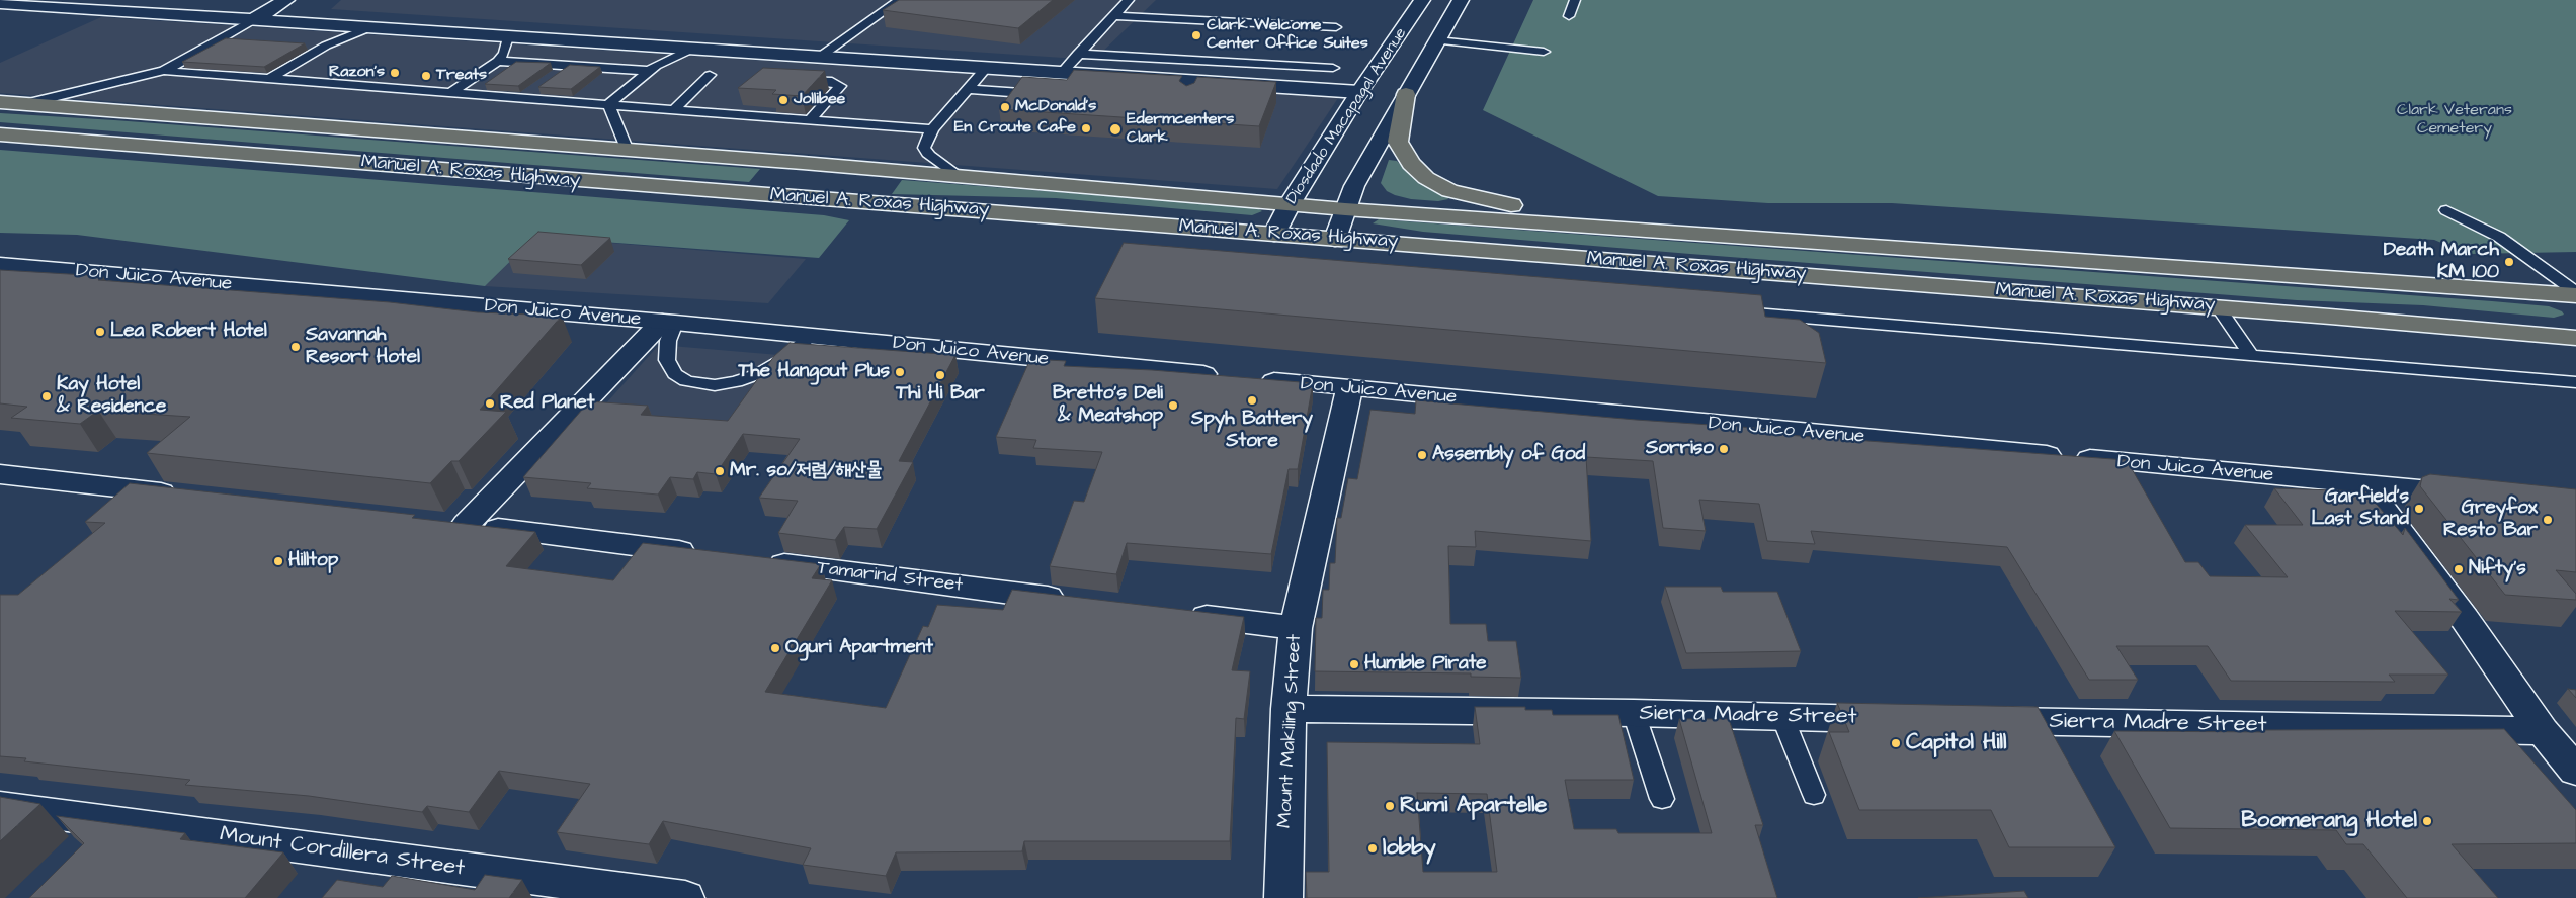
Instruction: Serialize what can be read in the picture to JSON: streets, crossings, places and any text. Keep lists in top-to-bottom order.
{
  "streets": {
    "main road": ["Manuel A. Roxas Highway"],
    "street": [
      "Diosdado Macapagal Avenue",
      "Don Juico Avenue",
      "Tamarind Street",
      "Sierra Madre Street",
      "Mount Makiling Street",
      "Mount Cordillera Street"
    ]
  },
  "crossings": [
    ["Diosdado Macapagal Avenue", "Manuel A. Roxas Highway"],
    ["Don Juico Avenue", "Mount Makiling Street"],
    ["Sierra Madre Street", "Mount Makiling Street"]
  ],
  "parks": ["Clark Veterans Cemetery"],
  "places": [
    "Clark Welcome Center Office Suites",
    "Razon’s",
    "Treats",
    "Jollibee",
    "McDonald's",
    "En Croute Cafe",
    "Edermcenters Clark",
    "Death March KM 100",
    "Lea Robert Hotel",
    "Savannah Resort Hotel",
    "The Hangout Plus",
    "Thi Hi Bar",
    "Kay Hotel & Residence",
    "Spyh Battery Store",
    "Red Planet",
    "Bretto's Deli & Meatshop",
    "Sorriso",
    "Assembly of God",
    "Mr. so/저렴/해산물",
    "Garfield's Last Stand",
    "Greyfox Resto Bar",
    "Hilltop",
    "Nifty's",
    "Oguri Apartment",
    "Humble Pirate",
    "Capitol Hill",
    "Rumi Apartelle",
    "Boomerang Hotel",
    "lobby"
  ]
}
